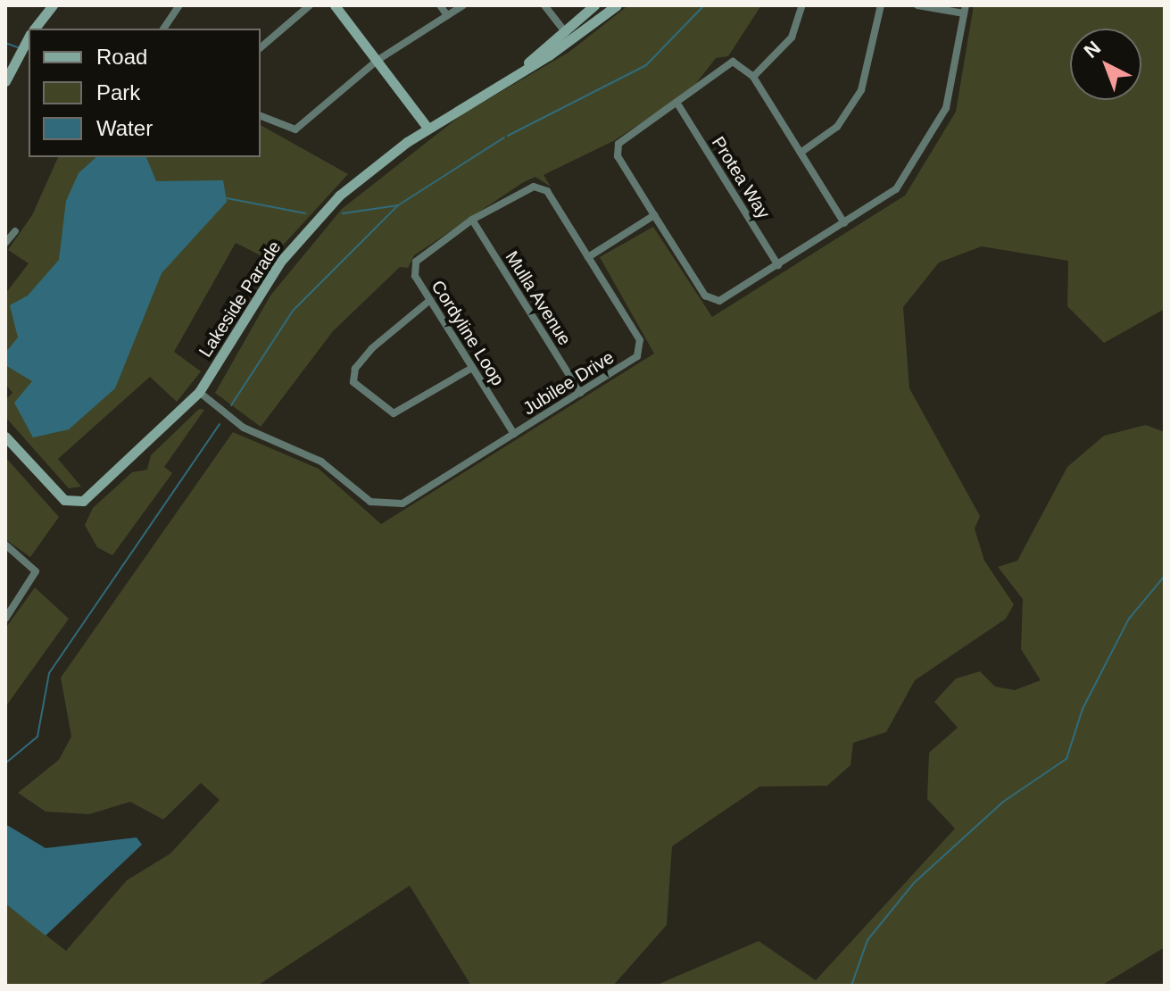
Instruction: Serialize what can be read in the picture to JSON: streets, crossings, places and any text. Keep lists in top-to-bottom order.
{
  "streets": {
    "street": [
      "Protea Way",
      "Mulla Avenue",
      "Lakeside Parade",
      "Cordyline Loop",
      "Jubilee Drive"
    ]
  },
  "crossings": [
    ["Mulla Avenue", "Cordyline Loop"],
    ["Mulla Avenue", "Jubilee Drive"],
    ["Lakeside Parade", "Jubilee Drive"],
    ["Cordyline Loop", "Jubilee Drive"]
  ],
  "legend": ["Road", "Park", "Water"],
  "north": "top left"
}
